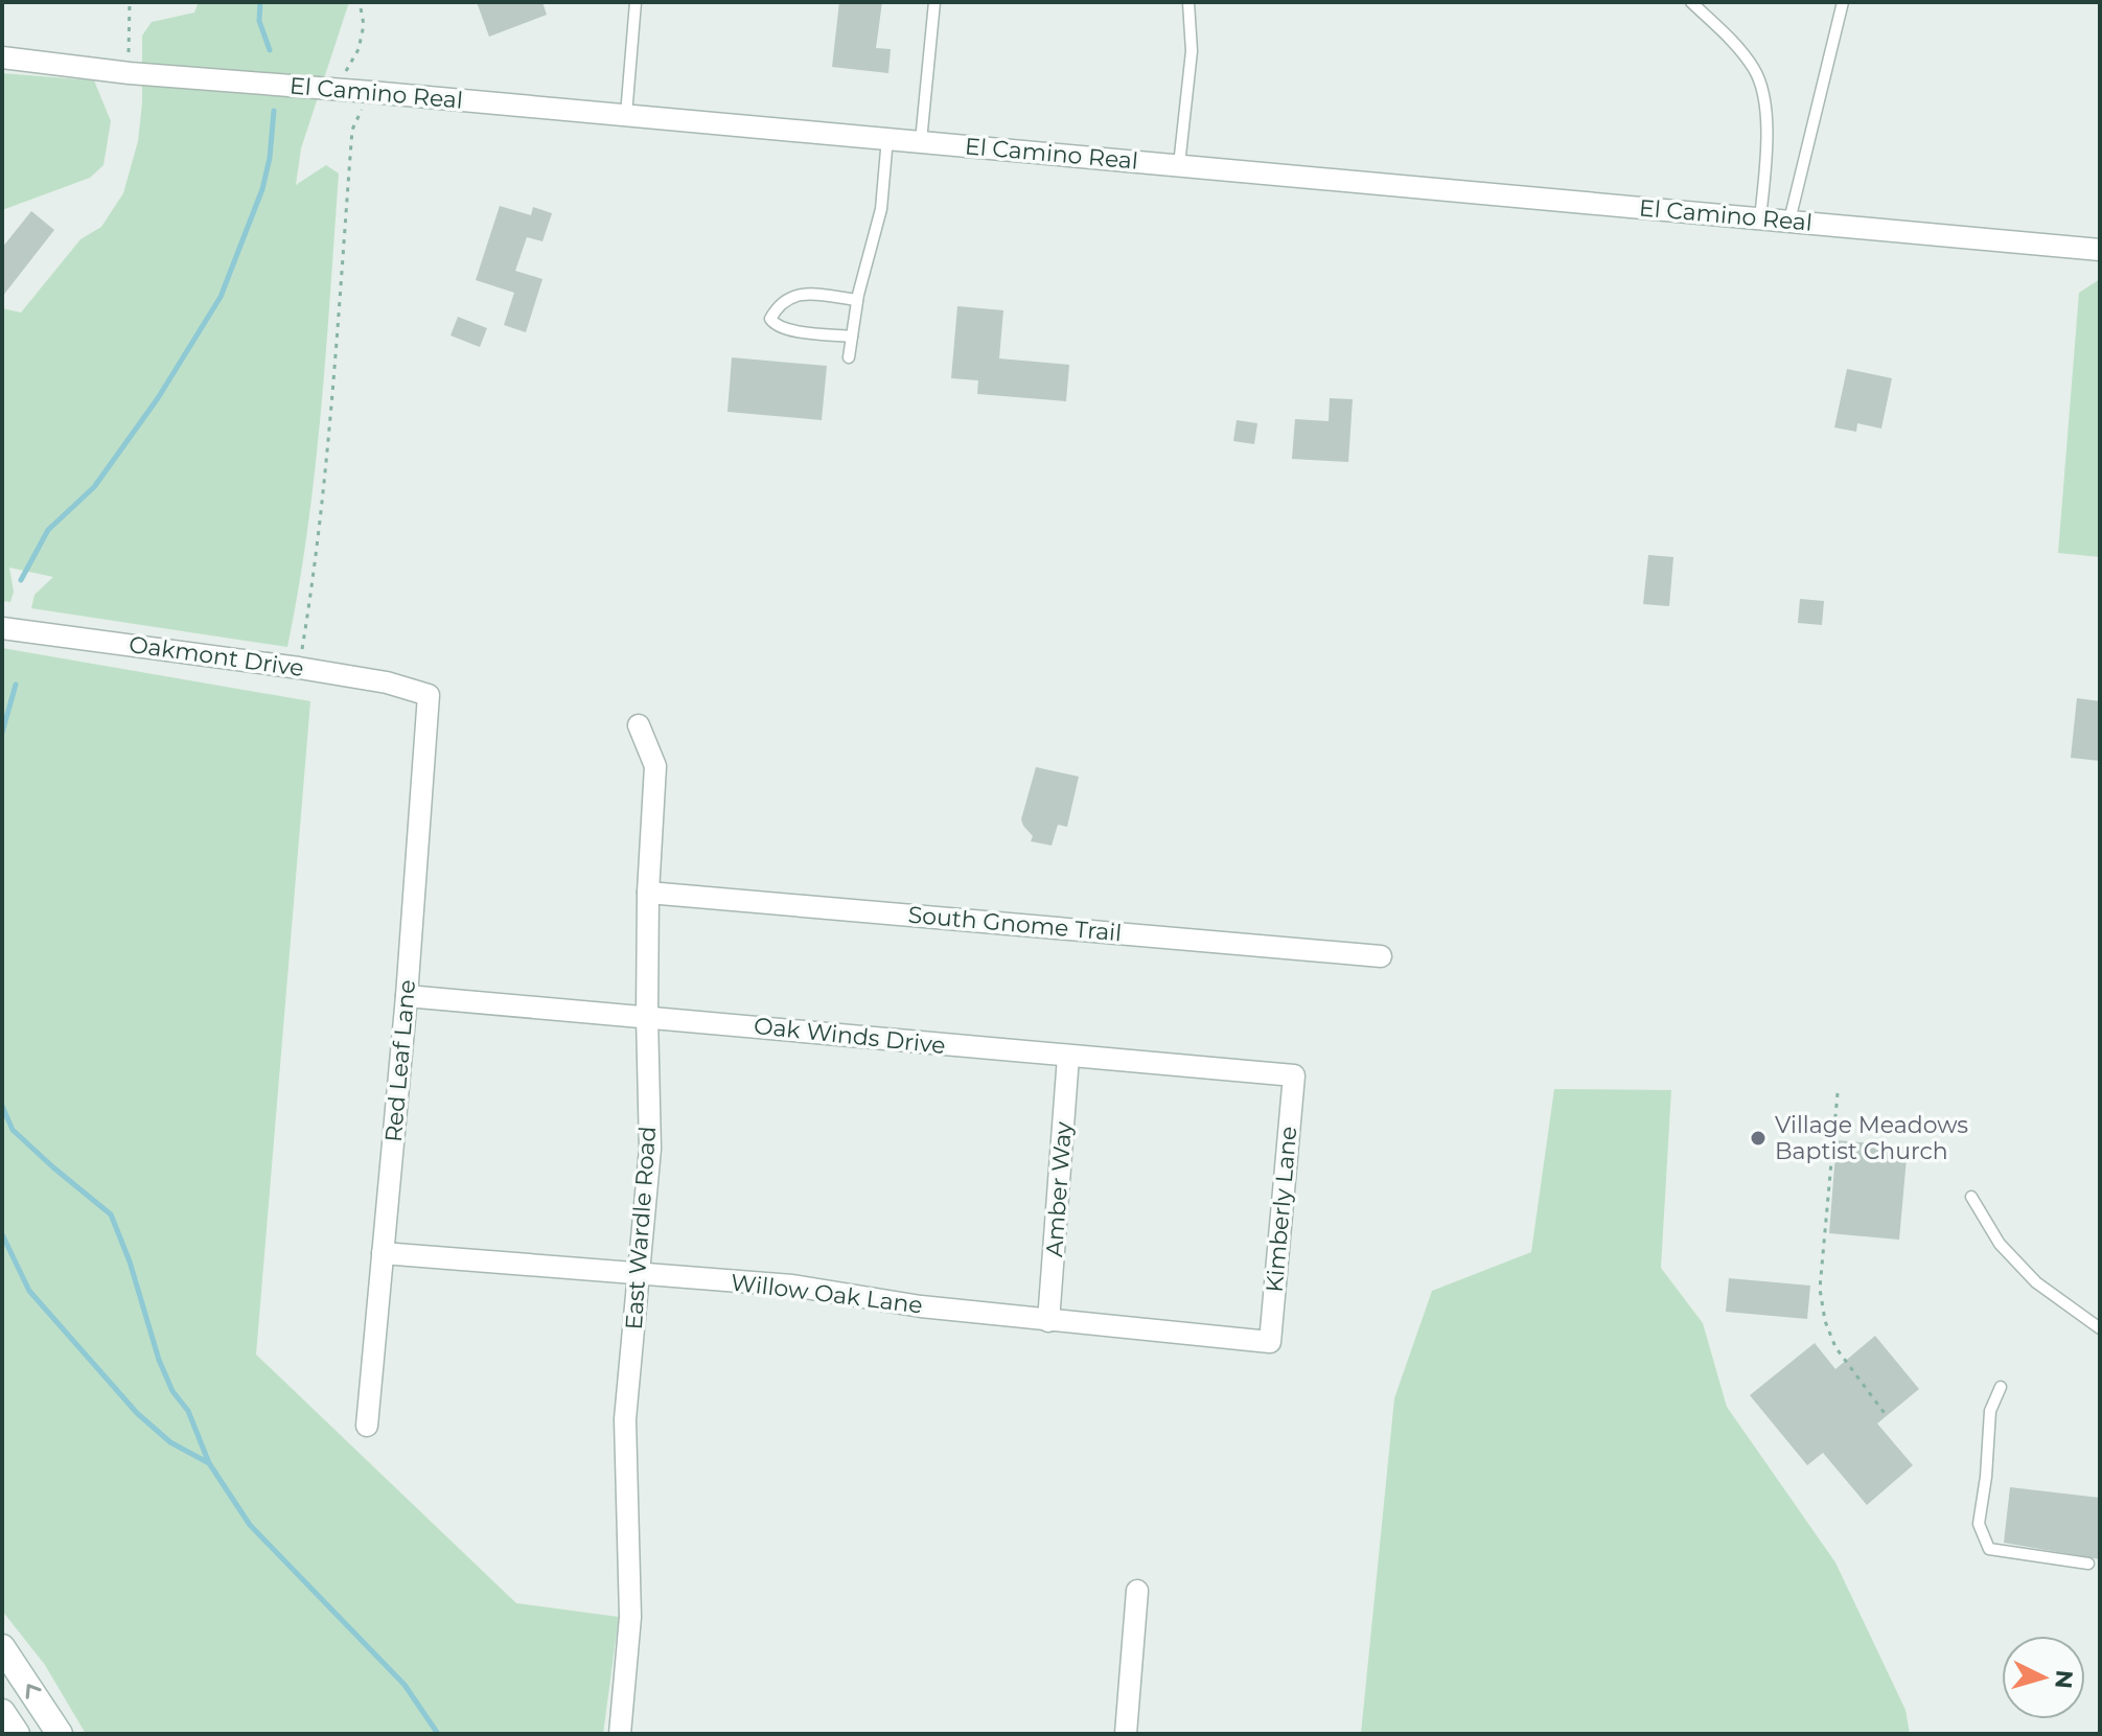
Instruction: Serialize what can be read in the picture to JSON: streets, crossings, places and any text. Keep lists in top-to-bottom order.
{
  "streets": {
    "street": [
      "El Camino Real",
      "Oakmont Drive",
      "South Gnome Trail",
      "Oak Winds Drive",
      "Red Leaf Lane",
      "Amber Way",
      "Kimberly Lane",
      "East Wardle Road",
      "Willow Oak Lane"
    ]
  },
  "crossings": [
    ["Oakmont Drive", "Red Leaf Lane"],
    ["South Gnome Trail", "East Wardle Road"],
    ["Oak Winds Drive", "Red Leaf Lane"],
    ["Oak Winds Drive", "Amber Way"],
    ["Oak Winds Drive", "Kimberly Lane"],
    ["Oak Winds Drive", "East Wardle Road"],
    ["Red Leaf Lane", "Willow Oak Lane"],
    ["Amber Way", "Willow Oak Lane"],
    ["Kimberly Lane", "Willow Oak Lane"],
    ["East Wardle Road", "Willow Oak Lane"]
  ],
  "places": ["Village Meadows Baptist Church"],
  "north": "right"
}
